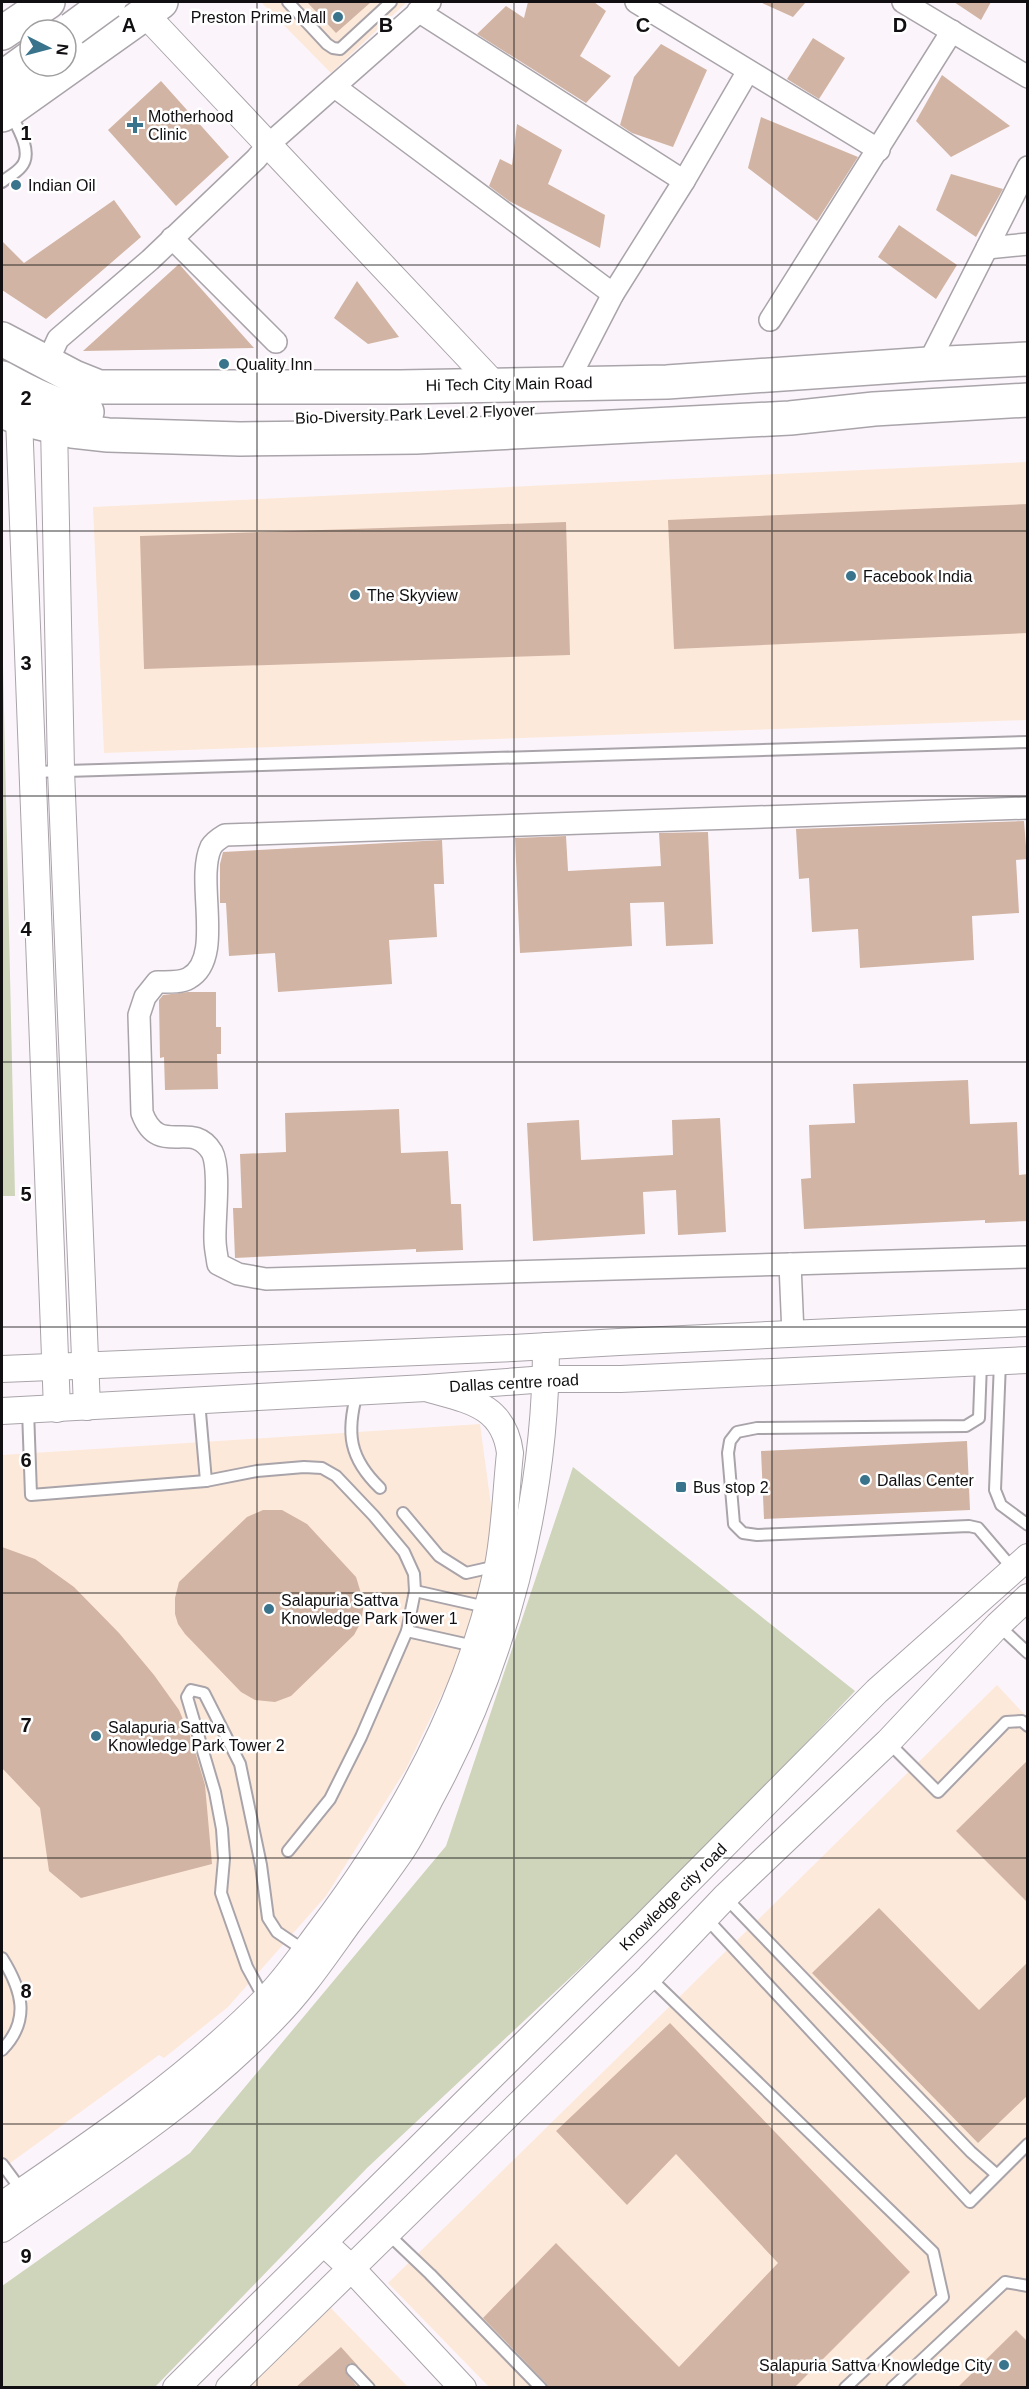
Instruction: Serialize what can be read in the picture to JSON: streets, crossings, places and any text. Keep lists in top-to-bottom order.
{
  "streets": {
    "main road": ["Hi Tech City Main Road", "Bio-Diversity Park Level 2 Flyover"],
    "street": ["Dallas centre road", "Knowledge city road"]
  },
  "crossings": [
    ["Hi Tech City Main Road", "Bio-Diversity Park Level 2 Flyover"]
  ],
  "places": {
    "other": [
      "Preston Prime Mall",
      "Indian Oil",
      "Quality Inn",
      "Facebook India",
      "The Skyview",
      "Dallas Center",
      "Salapuria Sattva Knowledge Park Tower 1",
      "Salapuria Sattva Knowledge Park Tower 2",
      "Salapuria Sattva Knowledge City"
    ],
    "health": ["Motherhood Clinic"],
    "transit": ["Bus stop 2"]
  },
  "north": "right",
  "grid": {
    "columns": [
      "A",
      "B",
      "C",
      "D"
    ],
    "rows": [
      "1",
      "2",
      "3",
      "4",
      "5",
      "6",
      "7",
      "8",
      "9"
    ]
  }
}
